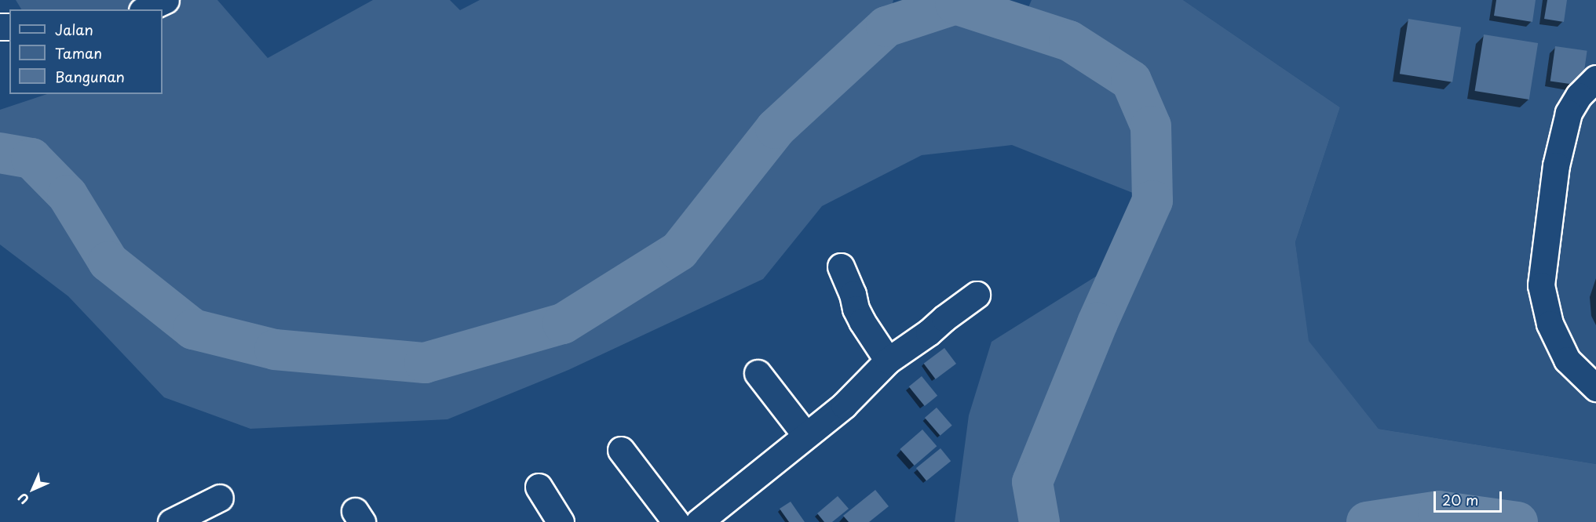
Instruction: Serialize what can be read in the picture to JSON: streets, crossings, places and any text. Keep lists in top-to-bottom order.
{
  "legend": ["Jalan", "Taman", "Bangunan"],
  "scale_bar": "20 m",
  "north": "bottom left"
}
